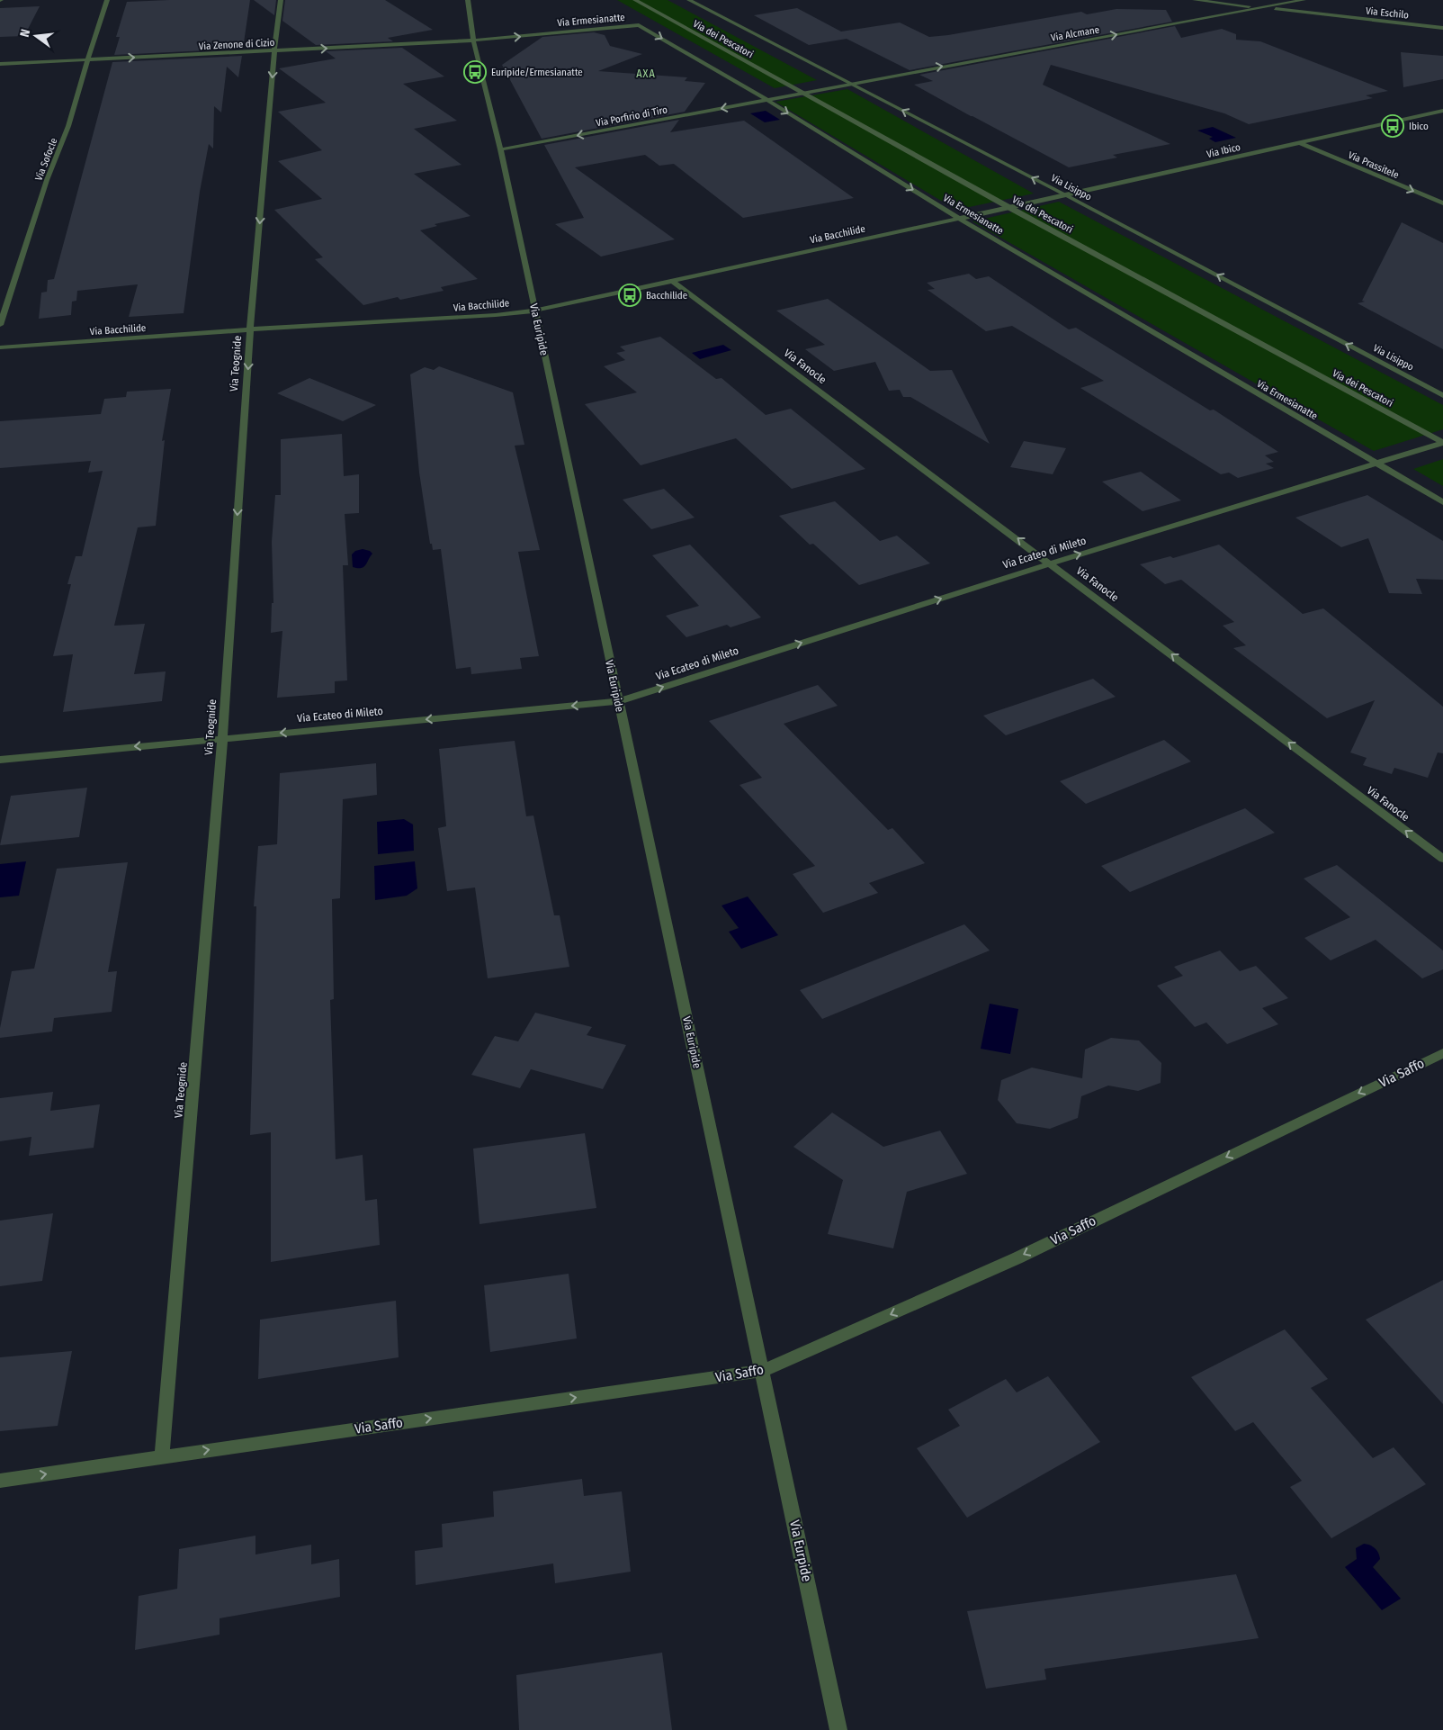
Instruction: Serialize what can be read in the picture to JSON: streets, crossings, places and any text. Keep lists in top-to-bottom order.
{
  "streets": {
    "street": [
      "Via Eschilo",
      "Via Ermesianatte",
      "Via Alcmane",
      "Via dei Pescatori",
      "Via Zenone di Cizio",
      "Via Porfirio di Tiro",
      "Via Ibico",
      "Via Sofocle",
      "Via Prassitele",
      "Via Lisippo",
      "Via Bacchilide",
      "Via Euripide",
      "Via Teognide",
      "Via Fanocle",
      "Via Ecateo di Mileto",
      "Via Saffo",
      "Via Eurpide"
    ]
  },
  "crossings": [
    ["Via Eschilo", "Via Alcmane"],
    ["Via Ermesianatte", "Via Zenone di Cizio"],
    ["Via Ermesianatte", "Via Porfirio di Tiro"],
    ["Via Ermesianatte", "Via Bacchilide"],
    ["Via Ermesianatte", "Via Euripide"],
    ["Via Ermesianatte", "Via Ecateo di Mileto"],
    ["Via Alcmane", "Via dei Pescatori"],
    ["Via Alcmane", "Via Porfirio di Tiro"],
    ["Via Alcmane", "Via Lisippo"],
    ["Via dei Pescatori", "Via Porfirio di Tiro"],
    ["Via dei Pescatori", "Via Ibico"],
    ["Via dei Pescatori", "Via Bacchilide"],
    ["Via dei Pescatori", "Via Ecateo di Mileto"],
    ["Via Zenone di Cizio", "Via Sofocle"],
    ["Via Zenone di Cizio", "Via Euripide"],
    ["Via Zenone di Cizio", "Via Teognide"],
    ["Via Porfirio di Tiro", "Via Euripide"],
    ["Via Ibico", "Via Prassitele"],
    ["Via Ibico", "Via Lisippo"],
    ["Via Ibico", "Via Bacchilide"],
    ["Via Bacchilide", "Via Euripide"],
    ["Via Bacchilide", "Via Teognide"],
    ["Via Bacchilide", "Via Fanocle"],
    ["Via Euripide", "Via Ecateo di Mileto"],
    ["Via Euripide", "Via Saffo"],
    ["Via Euripide", "Via Eurpide"],
    ["Via Teognide", "Via Ecateo di Mileto"],
    ["Via Teognide", "Via Saffo"],
    ["Via Fanocle", "Via Ecateo di Mileto"],
    ["Via Saffo", "Via Eurpide"]
  ],
  "one_way": [
    "Via Ermesianatte",
    "Via Alcmane",
    "Via Zenone di Cizio",
    "Via Porfirio di Tiro",
    "Via Prassitele",
    "Via Lisippo",
    "Via Teognide",
    "Via Fanocle"
  ],
  "districts": ["AXA"],
  "places": {
    "bus stop": ["Euripide/Ermesianatte", "Ibico", "Bacchilide"]
  },
  "north": "left"
}
